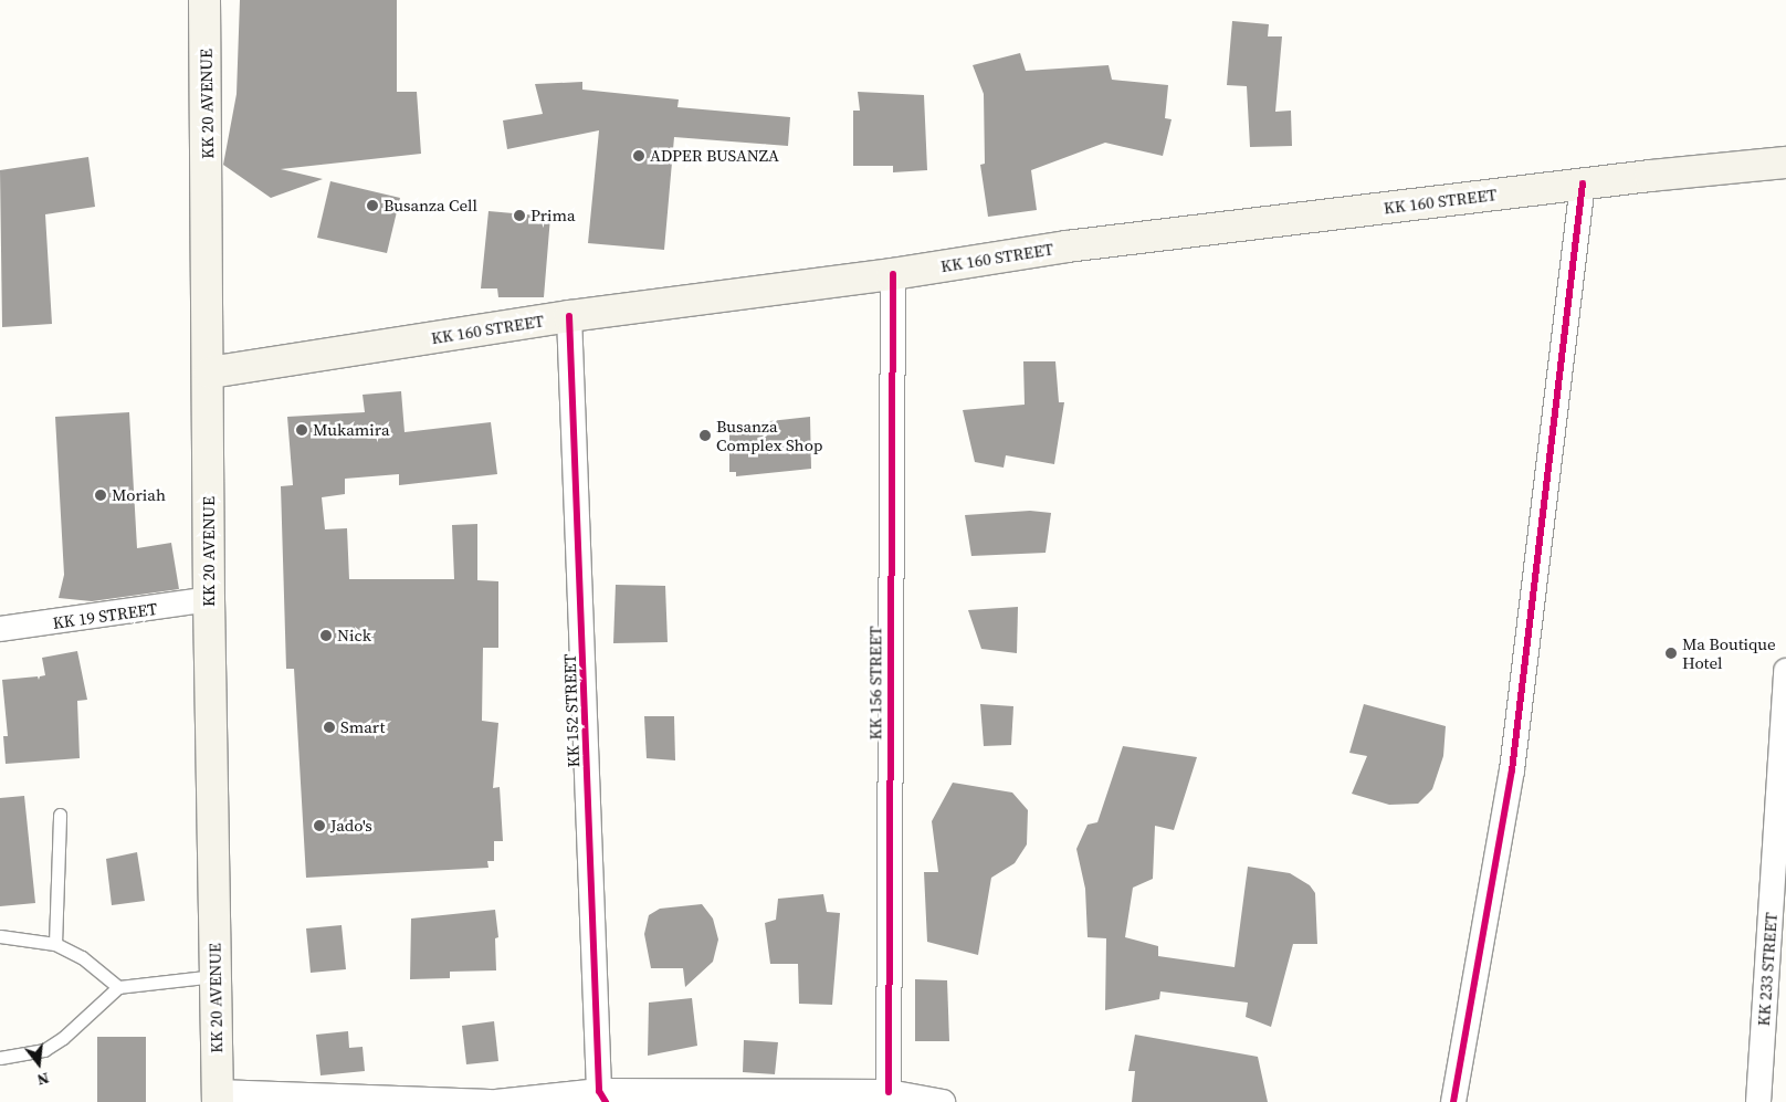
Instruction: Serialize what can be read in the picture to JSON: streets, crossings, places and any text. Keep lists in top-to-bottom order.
{
  "streets": {
    "main road": ["KK 20 AVENUE", "KK 160 STREET"],
    "street": [
      "KK 19 STREET",
      "KK 156 STREET",
      "KK 152 STREET",
      "KK 233 STREET"
    ]
  },
  "crossings": [
    ["KK 20 AVENUE", "KK 160 STREET"],
    ["KK 20 AVENUE", "KK 19 STREET"],
    ["KK 160 STREET", "KK 156 STREET"],
    ["KK 160 STREET", "KK 152 STREET"]
  ],
  "places": [
    "ADPER BUSANZA",
    "Busanza Cell",
    "Prima",
    "Mukamira",
    "Busanza Complex Shop",
    "Moriah",
    "Nick",
    "Ma Boutique Hotel",
    "Smart",
    "Jado's"
  ],
  "north": "bottom"
}
